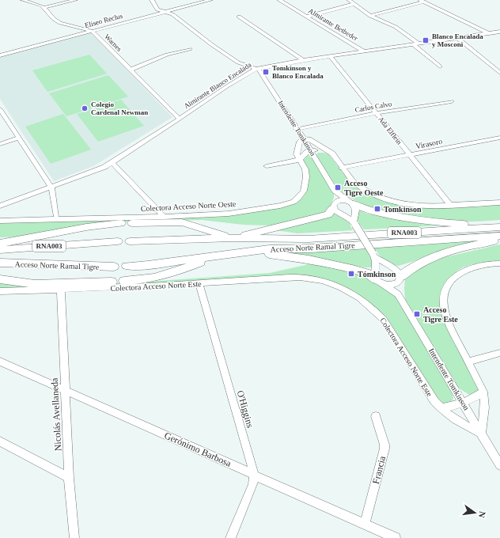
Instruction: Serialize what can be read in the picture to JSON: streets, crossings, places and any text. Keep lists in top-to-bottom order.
{
  "streets": {
    "highway": ["RNA003", "Acceso Norte Ramal Tigre"],
    "street": [
      "Eliseo Reclus",
      "Almirante Betbeder",
      "Warnes",
      "Almirante Blanco Encalada",
      "Carlos Calvo",
      "Intendente Tomkinson",
      "Ada Elflein",
      "Virasoro",
      "Colectora Acceso Norte Oeste",
      "Colectora Acceso Norte Este",
      "O'Higgins",
      "Nicolás Avellaneda",
      "Gerónimo Barbosa",
      "Francia"
    ]
  },
  "crossings": [
    ["Eliseo Reclus", "Warnes"],
    ["Almirante Betbeder", "Almirante Blanco Encalada"],
    ["Warnes", "Almirante Blanco Encalada"],
    ["Almirante Blanco Encalada", "Intendente Tomkinson"],
    ["Almirante Blanco Encalada", "Ada Elflein"],
    ["Carlos Calvo", "Intendente Tomkinson"],
    ["Carlos Calvo", "Ada Elflein"],
    ["Intendente Tomkinson", "Colectora Acceso Norte Oeste"],
    ["Intendente Tomkinson", "Colectora Acceso Norte Este"],
    ["Ada Elflein", "Virasoro"],
    ["Colectora Acceso Norte Este", "O'Higgins"],
    ["Colectora Acceso Norte Este", "Nicolás Avellaneda"],
    ["O'Higgins", "Gerónimo Barbosa"],
    ["Nicolás Avellaneda", "Gerónimo Barbosa"],
    ["Gerónimo Barbosa", "Francia"]
  ],
  "places": {
    "transit": [
      "Blanco Encalada y Mosconi",
      "Tomkinson y Blanco Encalada",
      "Acceso Tigre Oeste",
      "Tomkinson",
      "Tómkinson",
      "Acceso Tigre Este"
    ],
    "other": ["Colegio Cardenal Newman"]
  },
  "north": "right"
}
